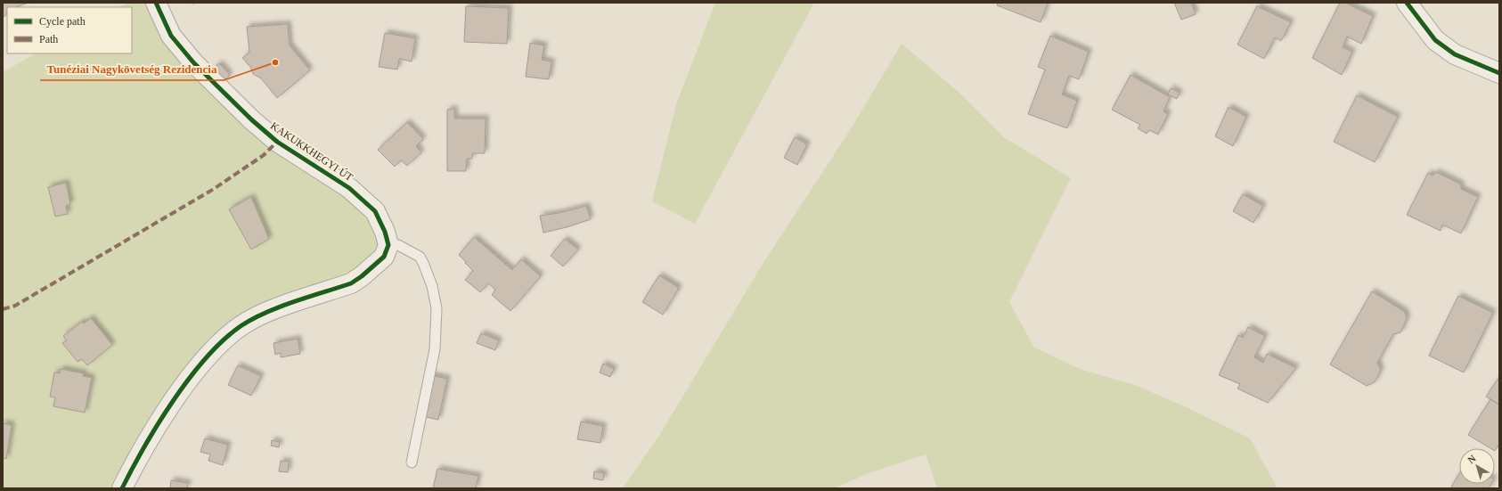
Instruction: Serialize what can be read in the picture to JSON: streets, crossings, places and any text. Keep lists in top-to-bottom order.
{
  "streets": {
    "street": ["KAKUKKHEGYI ÚT"]
  },
  "places": ["Tunéziai Nagykövetség Rezidencia"],
  "legend": ["Cycle path", "Path"],
  "north": "top left"
}
